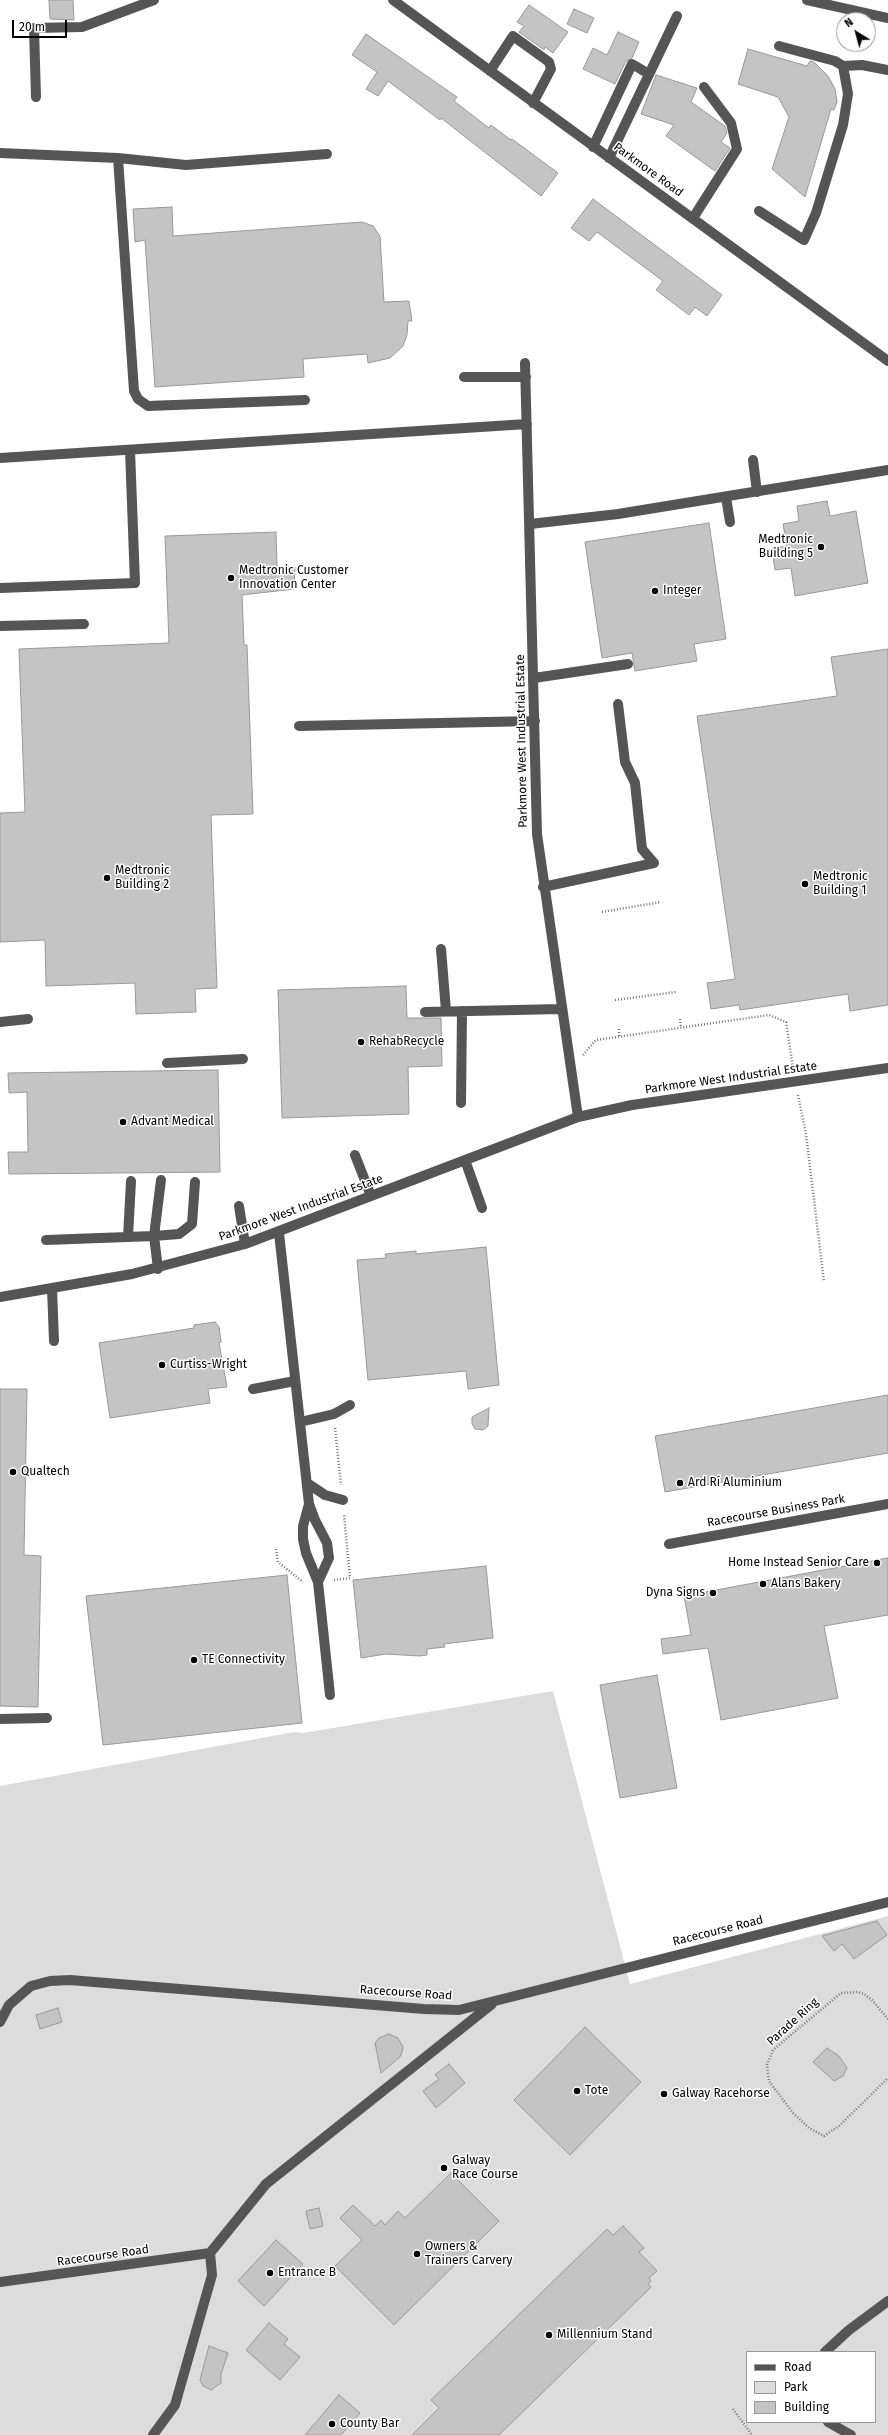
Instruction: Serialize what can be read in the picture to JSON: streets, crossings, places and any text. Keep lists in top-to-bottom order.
{
  "streets": {
    "street": [
      "Parkmore Road",
      "Parkmore West Industrial Estate",
      "Racecourse Business Park",
      "Racecourse Road"
    ],
    "path": ["Parade Ring"]
  },
  "places": [
    "Medtronic Building 5",
    "Medtronic Customer Innovation Center",
    "Integer",
    "Medtronic Building 2",
    "Medtronic Building 1",
    "RehabRecycle",
    "Advant Medical",
    "Curtiss-Wright",
    "Qualtech",
    "Ard Rí Aluminium",
    "Home Instead Senior Care",
    "Alans Bakery",
    "Dyna Signs",
    "TE Connectivity",
    "Tote",
    "Galway Racehorse",
    "Galway Race Course",
    "Owners & Trainers Carvery",
    "Entrance B",
    "Millennium Stand",
    "County Bar"
  ],
  "legend": ["Road", "Park", "Building"],
  "scale_bar": "20 m",
  "north": "top left"
}
